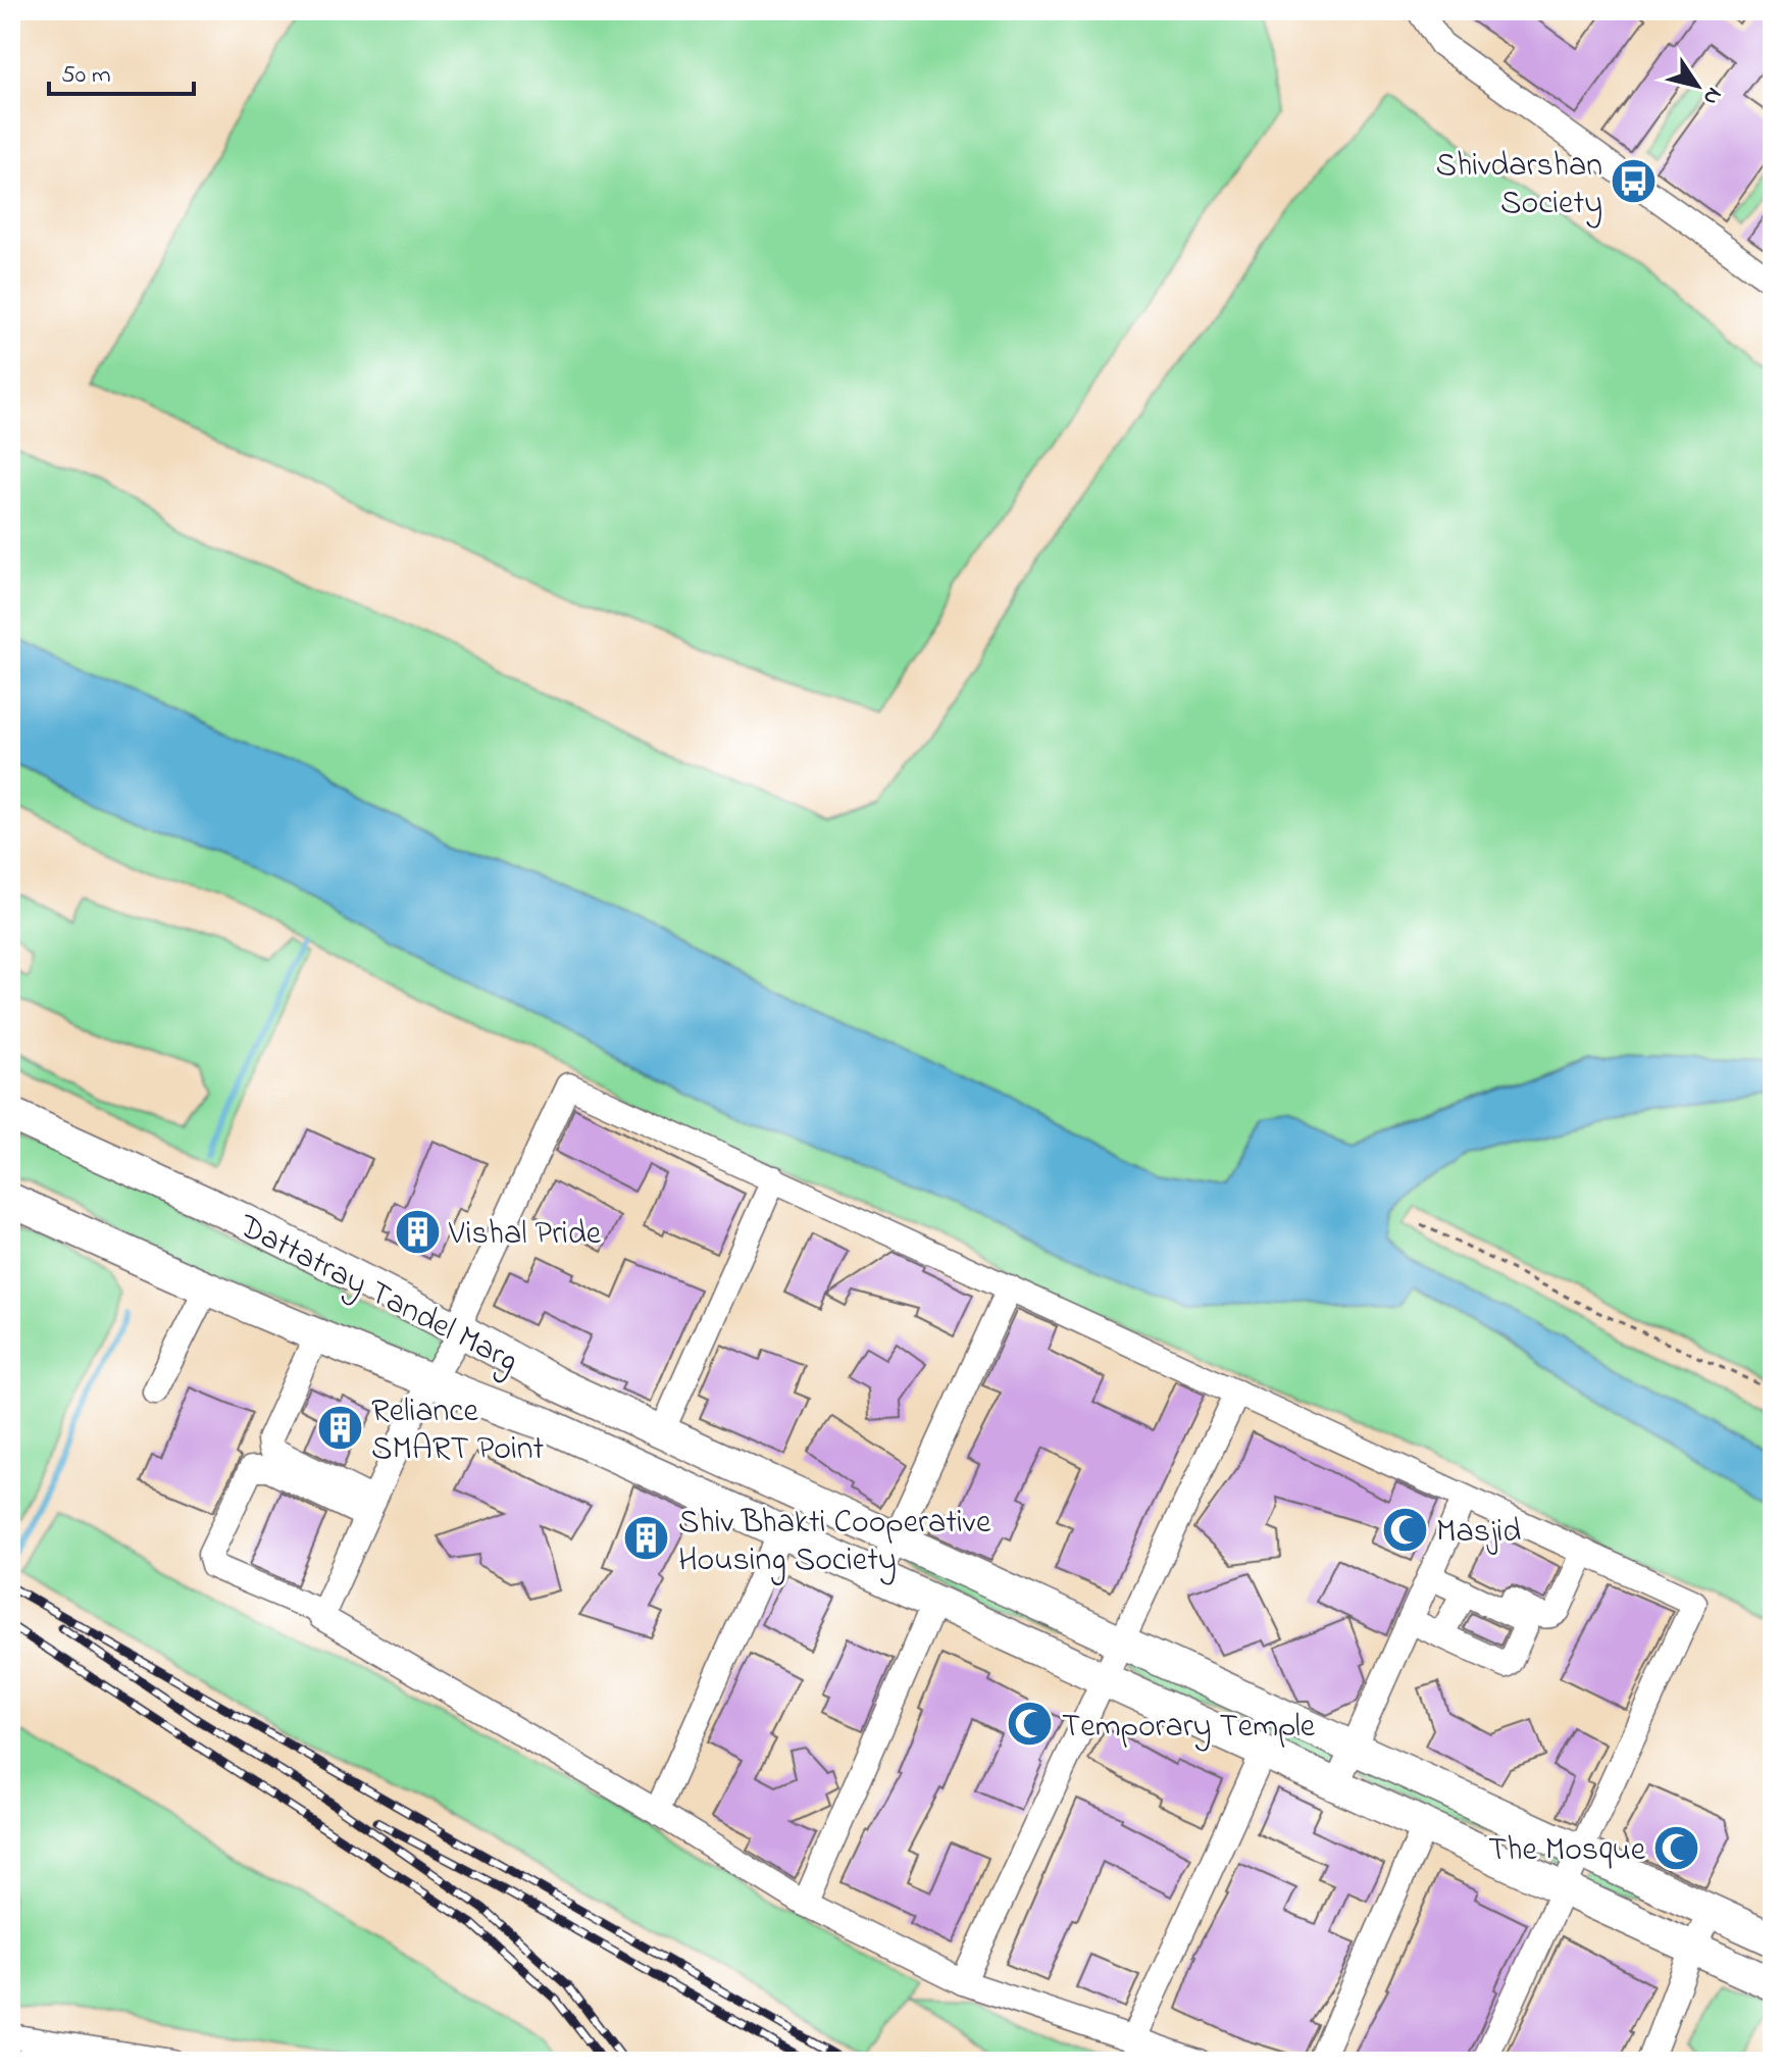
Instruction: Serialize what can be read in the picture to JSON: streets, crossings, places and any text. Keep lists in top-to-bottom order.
{
  "streets": {
    "main road": ["Dattatray Tandel Marg"]
  },
  "places": {
    "bus stop": ["Shivdarshan Society"],
    "building": ["Vishal Pride", "Reliance SMART Point", "Shiv Bhakti Cooperative Housing Society"],
    "mosque": ["Masjid", "Temporary Temple", "The Mosque"]
  },
  "scale_bar": "50 m",
  "north": "bottom right"
}
